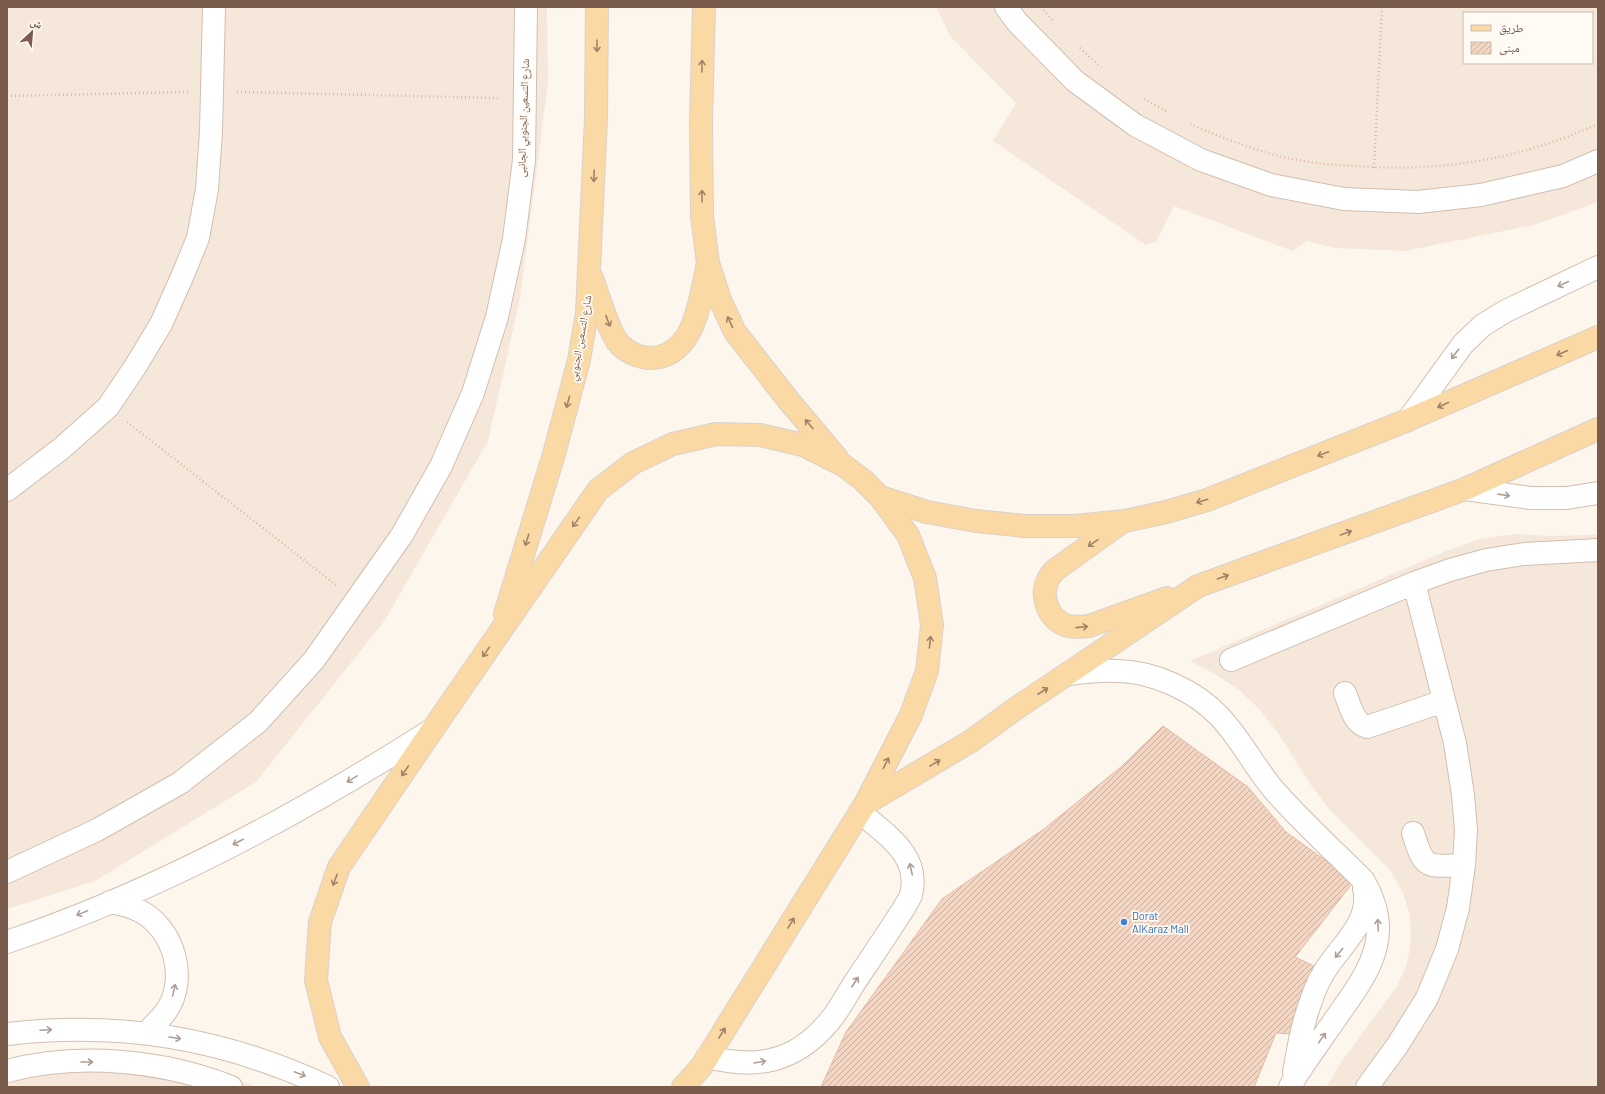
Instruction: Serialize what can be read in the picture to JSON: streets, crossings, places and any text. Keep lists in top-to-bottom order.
{
  "streets": {
    "main road": ["شارع التسعين الجنوبي"],
    "street": ["شارع التسعين الجنوبي الجانبى"]
  },
  "places": ["Dorat AlKaraz Mall"],
  "legend": ["طريق", "مبنى"],
  "north": "top right"
}
